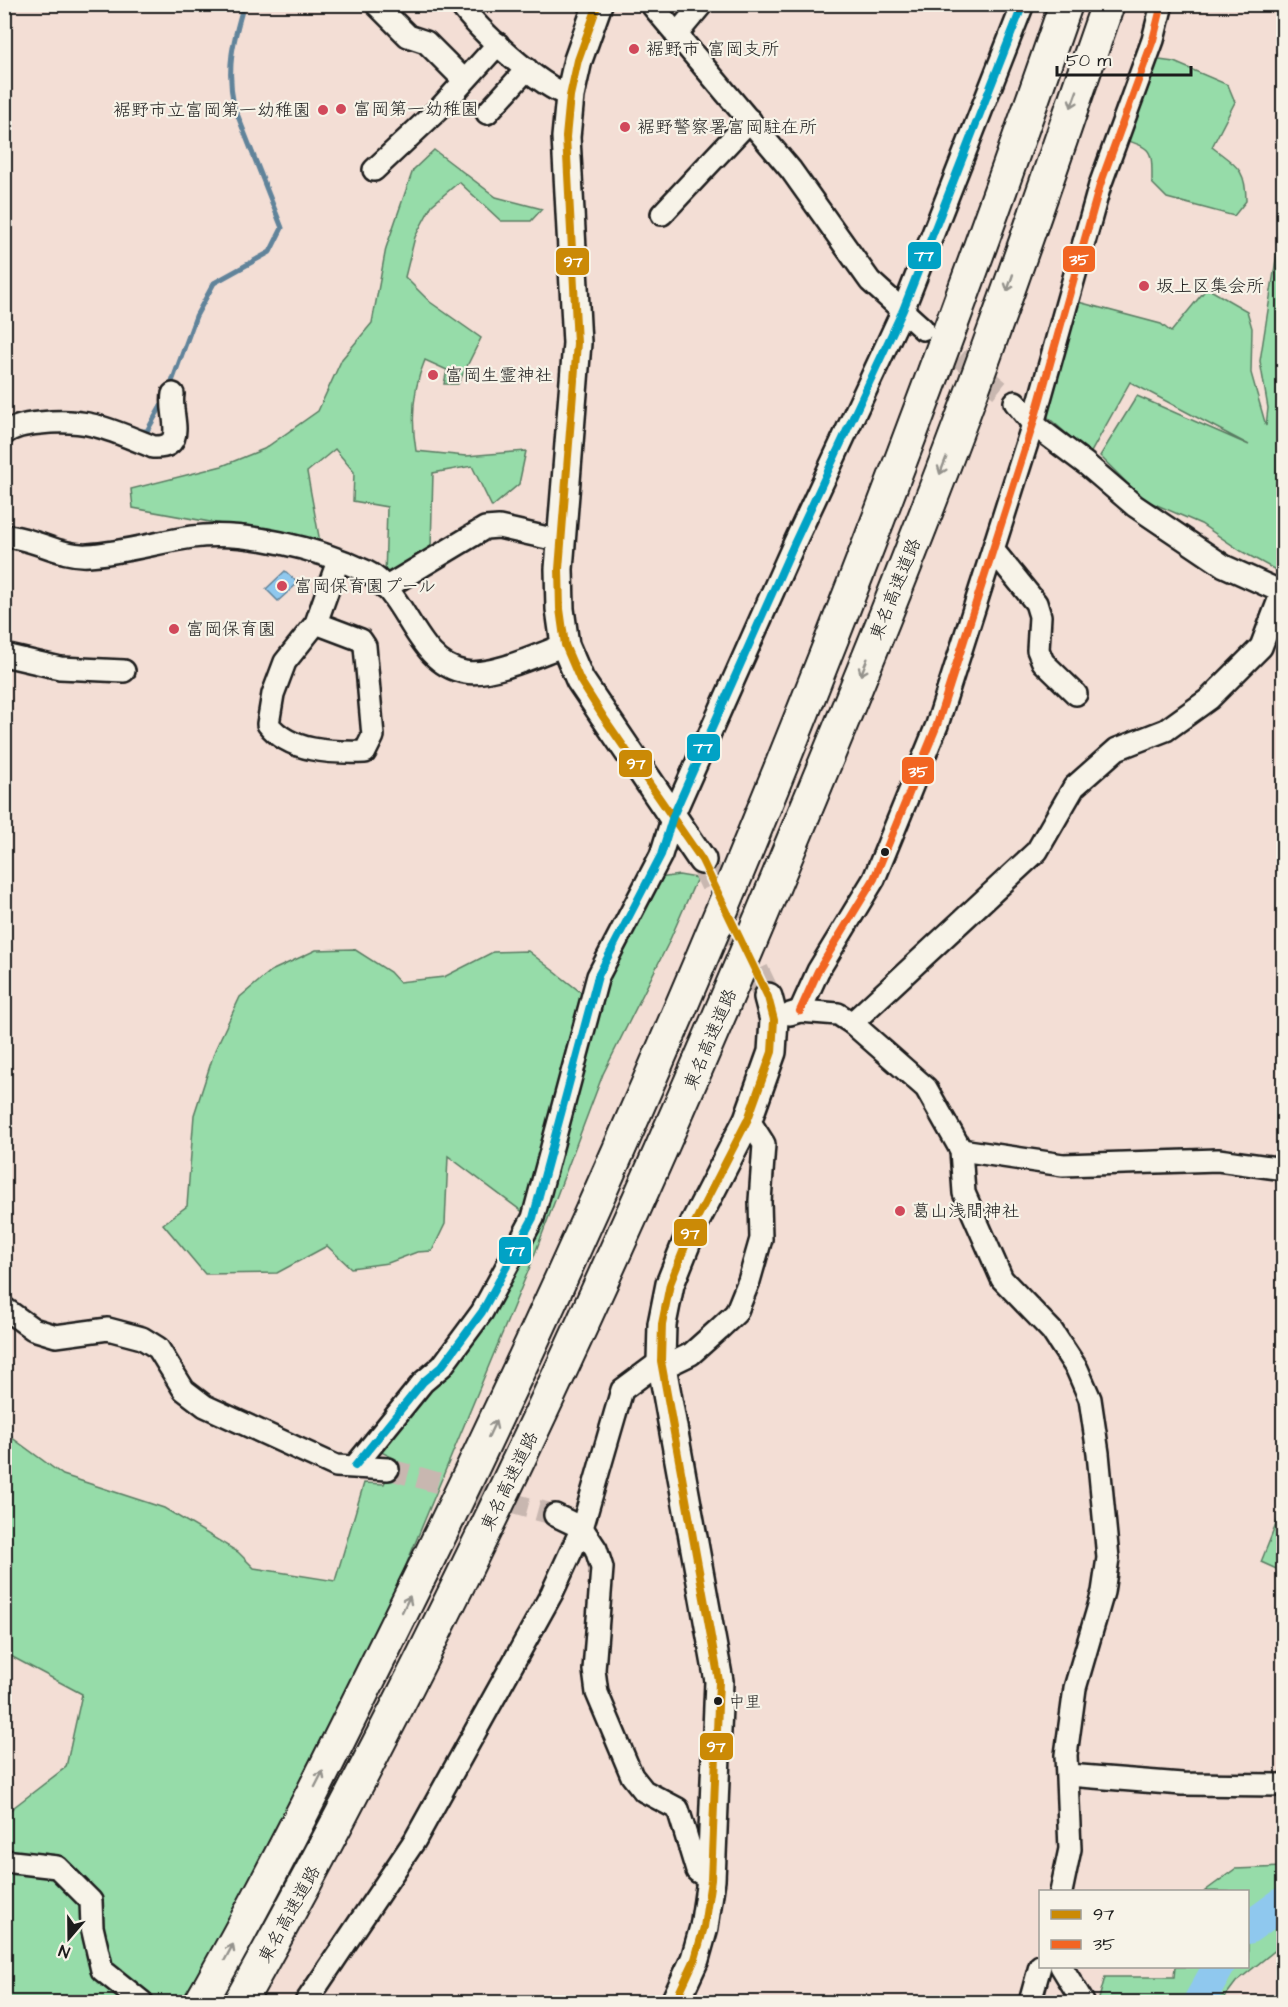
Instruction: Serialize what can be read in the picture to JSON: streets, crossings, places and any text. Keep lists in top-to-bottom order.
{
  "streets": {
    "highway": ["東名高速道路"]
  },
  "places": [
    "裾野市 富岡支所",
    "富岡第一幼稚園",
    "裾野市立富岡第一幼稚園",
    "裾野警察署富岡駐在所",
    "坂上区集会所",
    "富岡生霊神社",
    "富岡保育園プール",
    "富岡保育園",
    "葛山浅間神社",
    "中里"
  ],
  "lines": ["transit line 97", "transit line 35", "transit line 77"],
  "legend": ["97", "35"],
  "scale_bar": "50 m",
  "north": "bottom"
}
